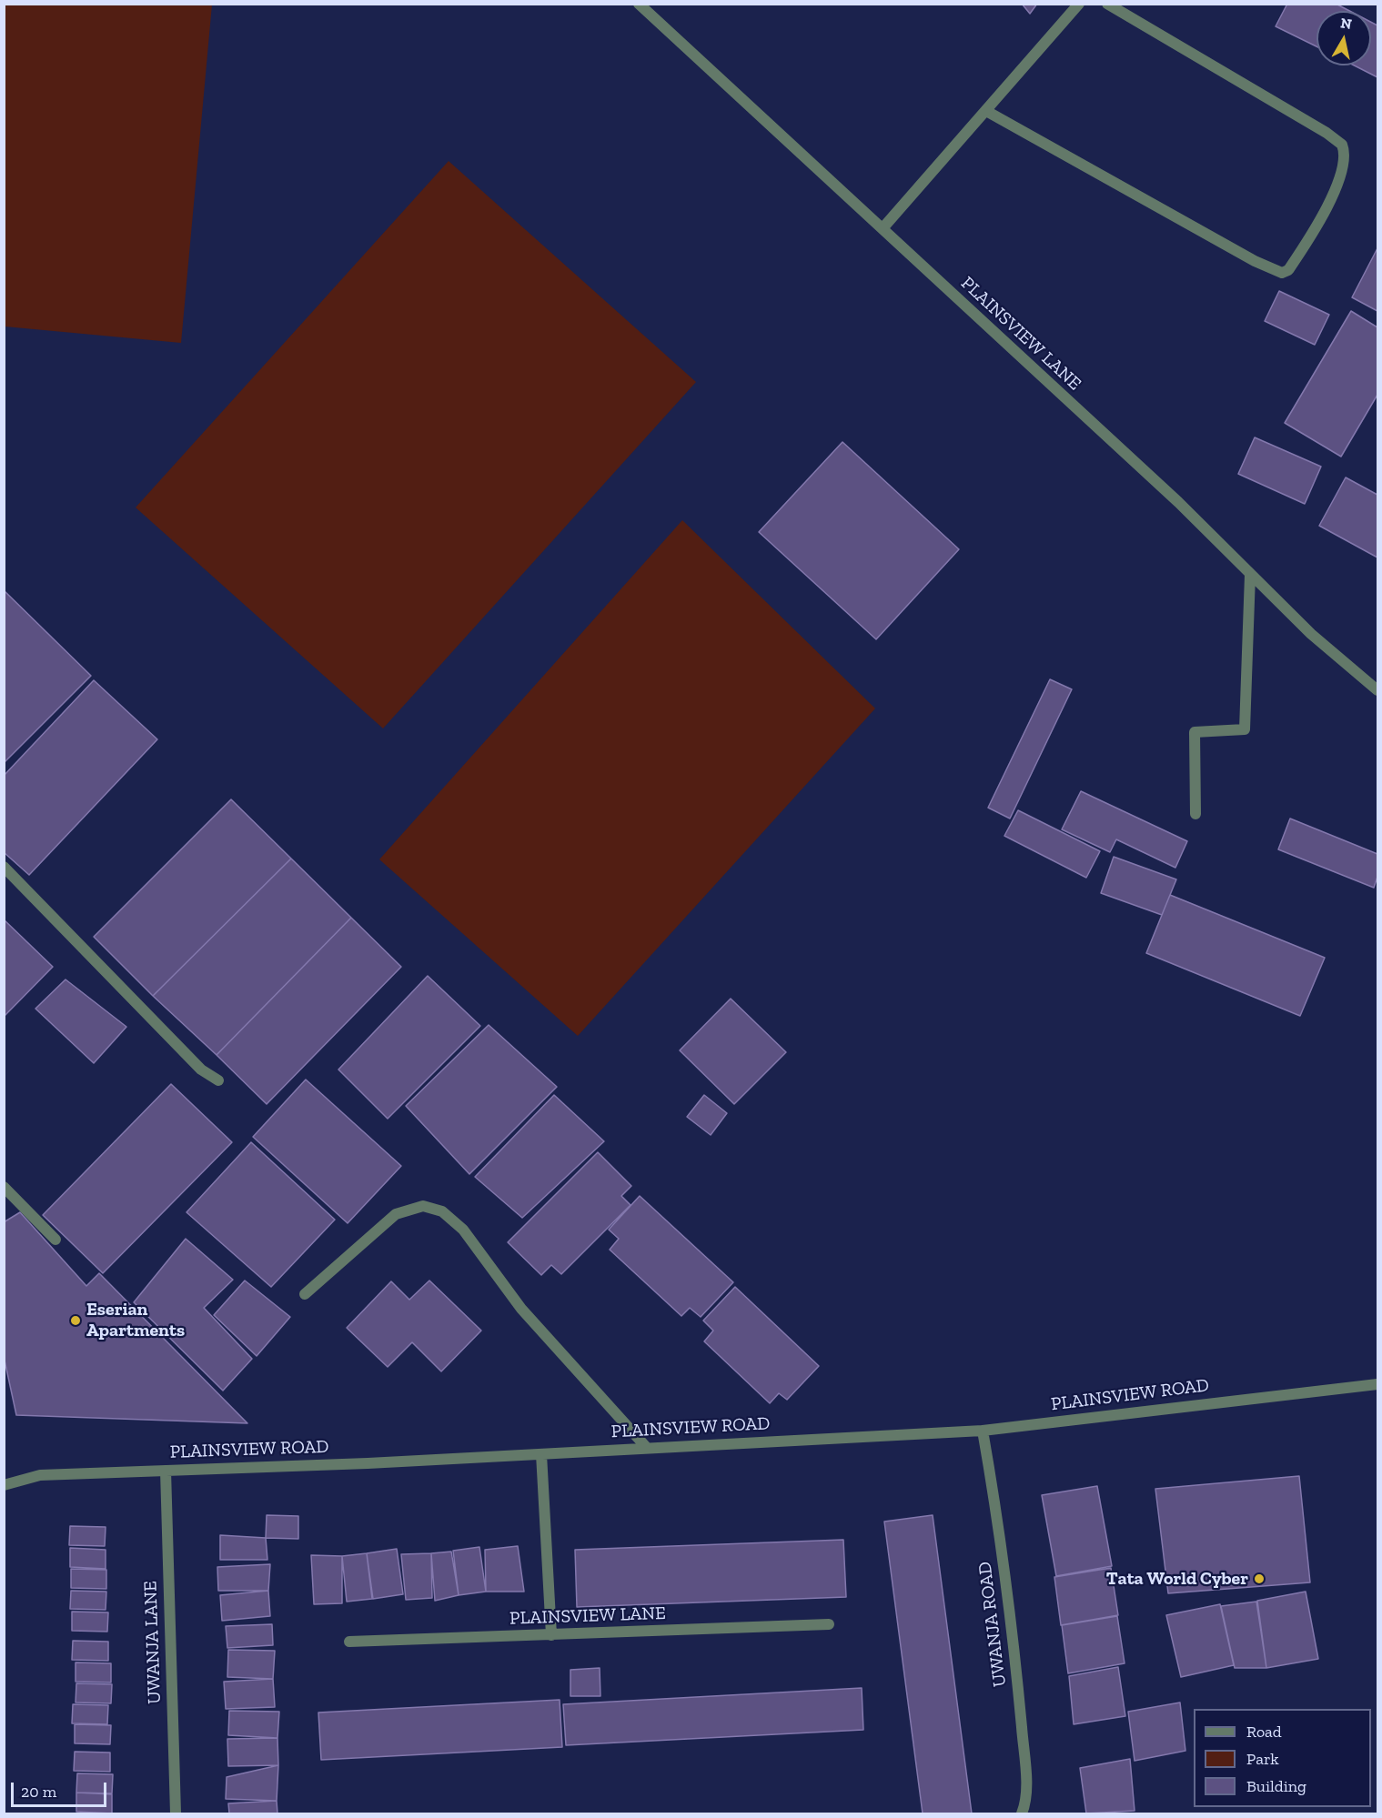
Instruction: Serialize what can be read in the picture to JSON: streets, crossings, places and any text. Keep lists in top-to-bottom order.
{
  "streets": {
    "street": [
      "PLAINSVIEW LANE",
      "PLAINSVIEW ROAD",
      "UWANJA ROAD",
      "UWANJA LANE"
    ]
  },
  "crossings": [
    ["PLAINSVIEW ROAD", "UWANJA ROAD"],
    ["PLAINSVIEW ROAD", "UWANJA LANE"]
  ],
  "places": ["Eserian Apartments", "Tata World Cyber"],
  "legend": ["Road", "Park", "Building"],
  "scale_bar": "20 m",
  "north": "top"
}
